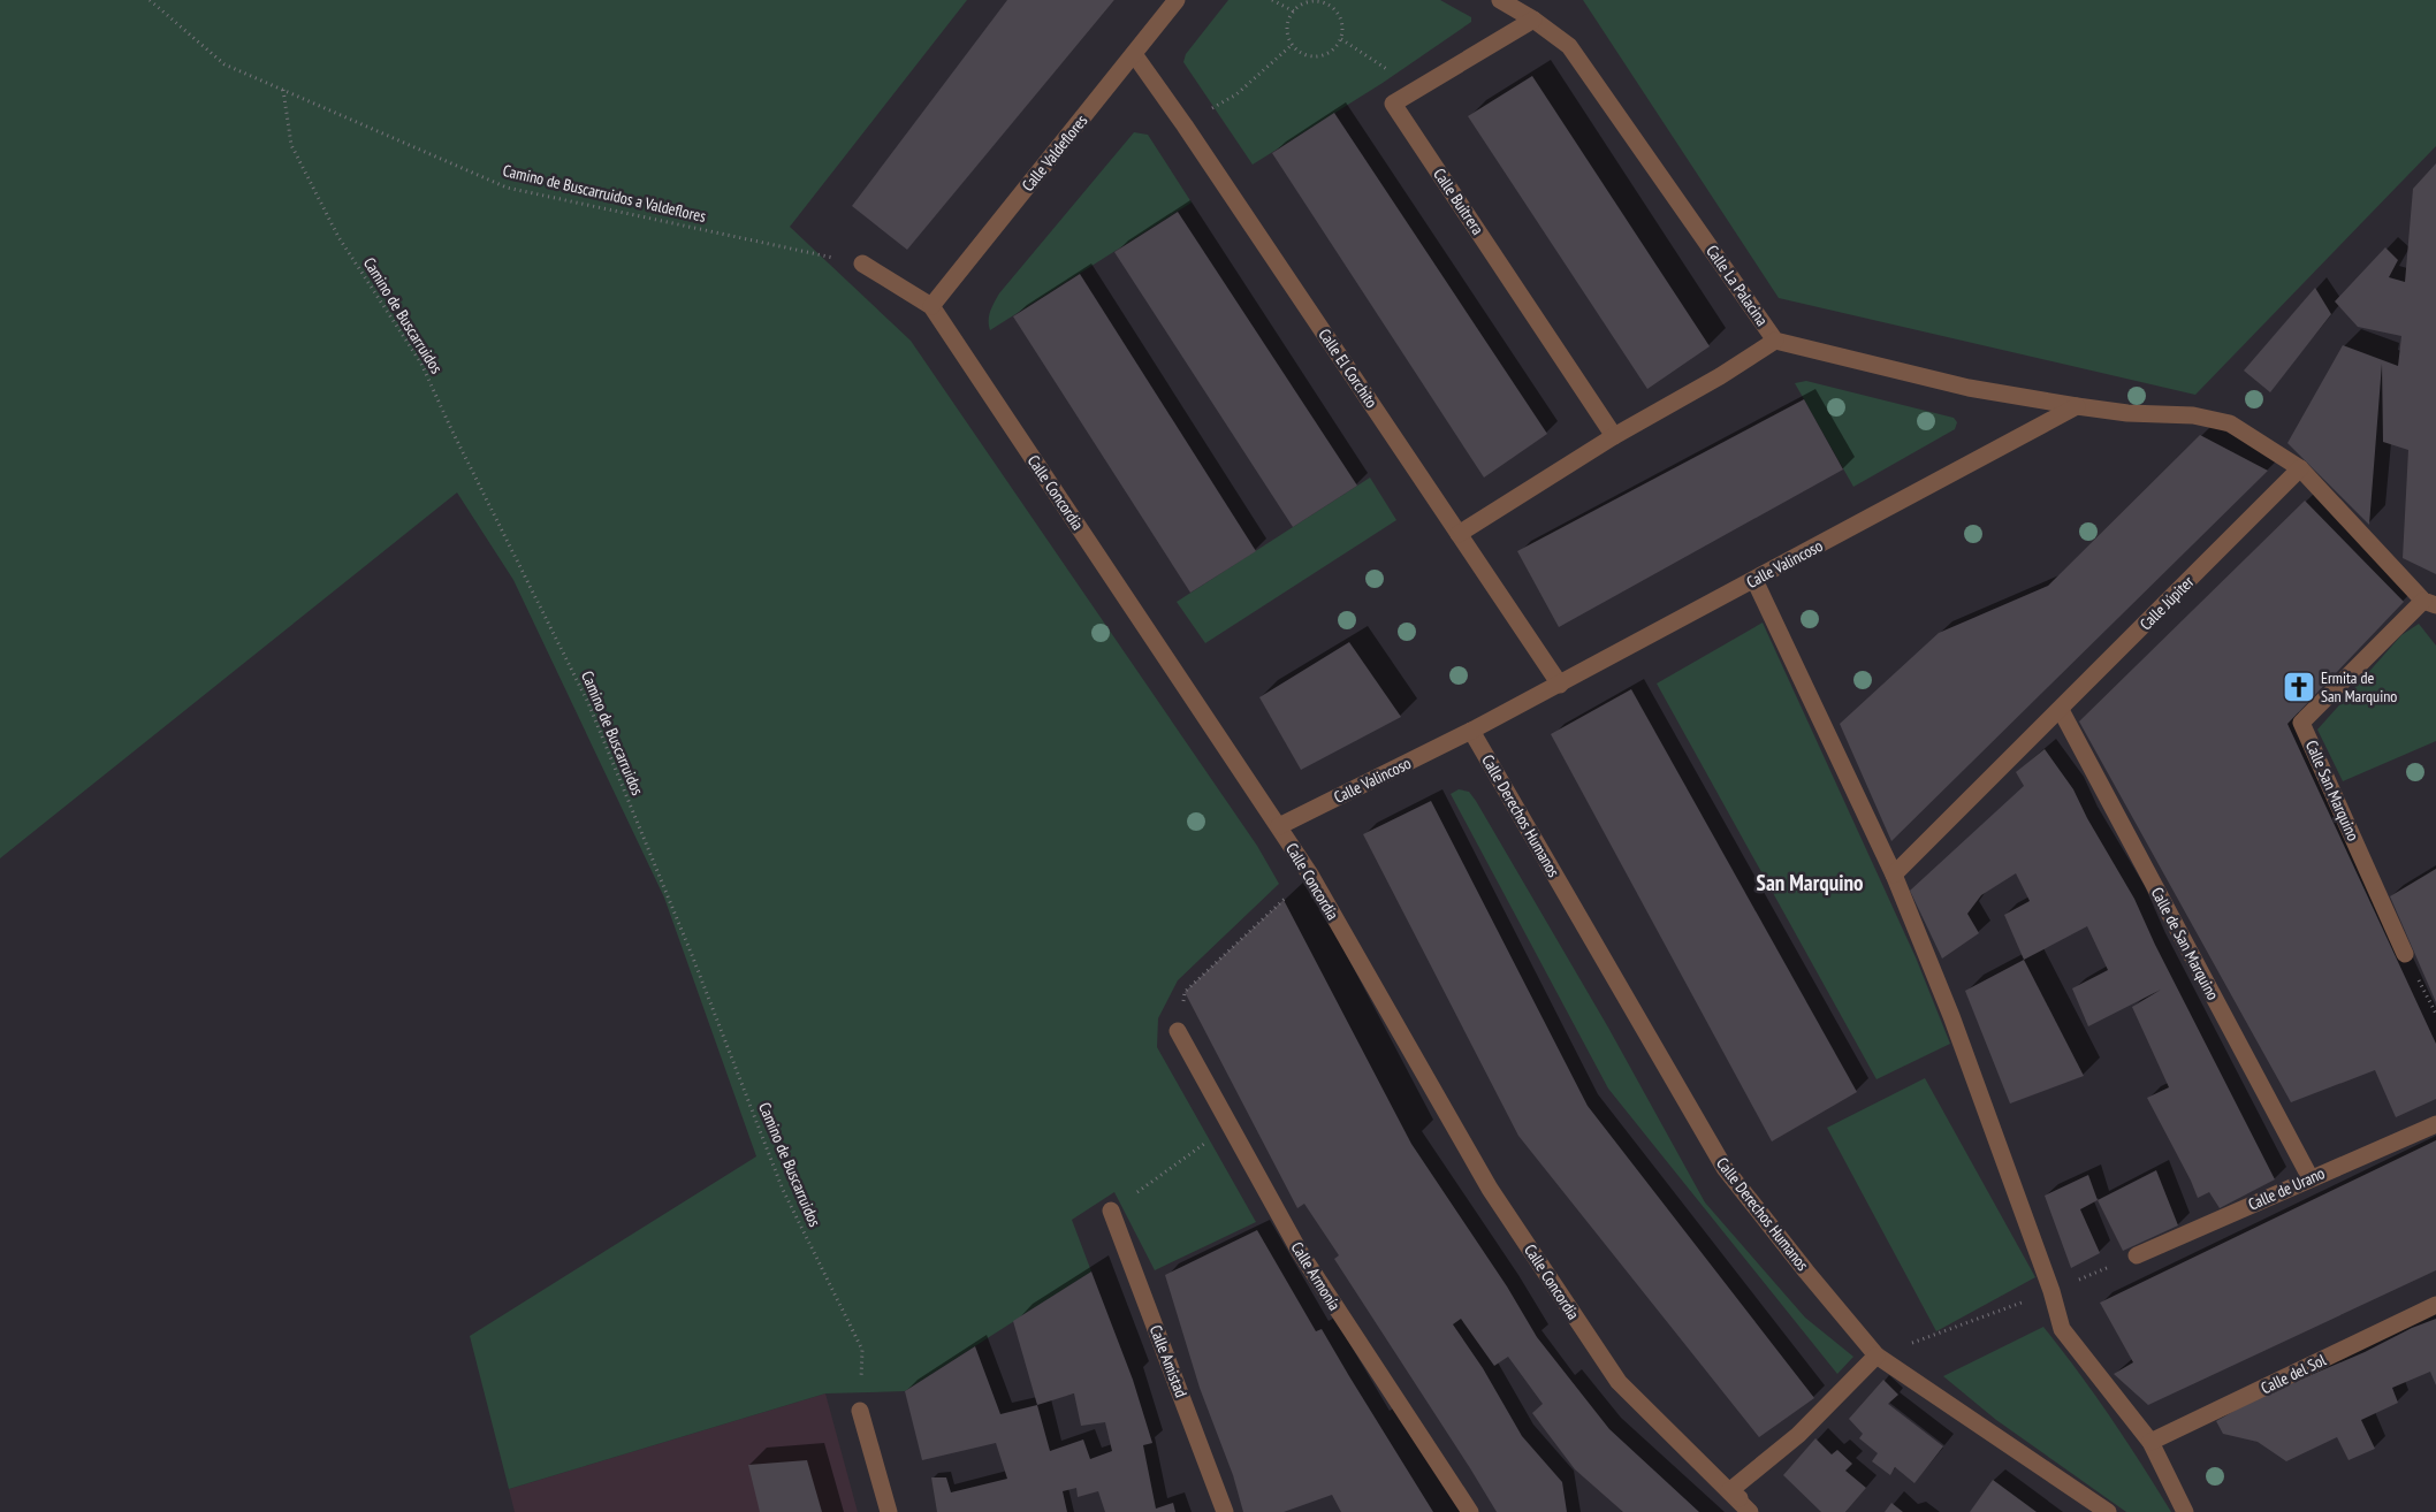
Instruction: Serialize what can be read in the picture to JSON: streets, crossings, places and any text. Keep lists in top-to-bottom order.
{
  "streets": {
    "street": [
      "Calle Valdeflores",
      "Calle Buitrera",
      "Calle La Palacina",
      "Calle El Corchito",
      "Calle Concordia",
      "Calle Valincoso",
      "Calle Júpiter",
      "Calle San Marquino",
      "Calle Derechos Humanos",
      "Calle de San Marquino",
      "Calle de Urano",
      "Calle Armonía",
      "Calle Amistad",
      "Calle del Sol"
    ],
    "path": ["Camino de Buscarruidos a Valdeflores", "Camino de Buscarruidos"]
  },
  "crossings": [
    ["Calle Valdeflores", "Calle El Corchito"],
    ["Calle Valdeflores", "Calle Concordia"],
    ["Camino de Buscarruidos a Valdeflores", "Camino de Buscarruidos"],
    ["Camino de Buscarruidos a Valdeflores", "Calle Concordia"],
    ["Calle Buitrera", "Calle La Palacina"],
    ["Calle La Palacina", "Calle Valincoso"],
    ["Calle El Corchito", "Calle Valincoso"],
    ["Calle Concordia", "Calle Valincoso"],
    ["Calle Valincoso", "Calle Derechos Humanos"],
    ["Calle Júpiter", "Calle de San Marquino"],
    ["Calle de San Marquino", "Calle de Urano"]
  ],
  "districts": ["San Marquino"],
  "places": {
    "church": ["Ermita de San Marquino"]
  }
}
